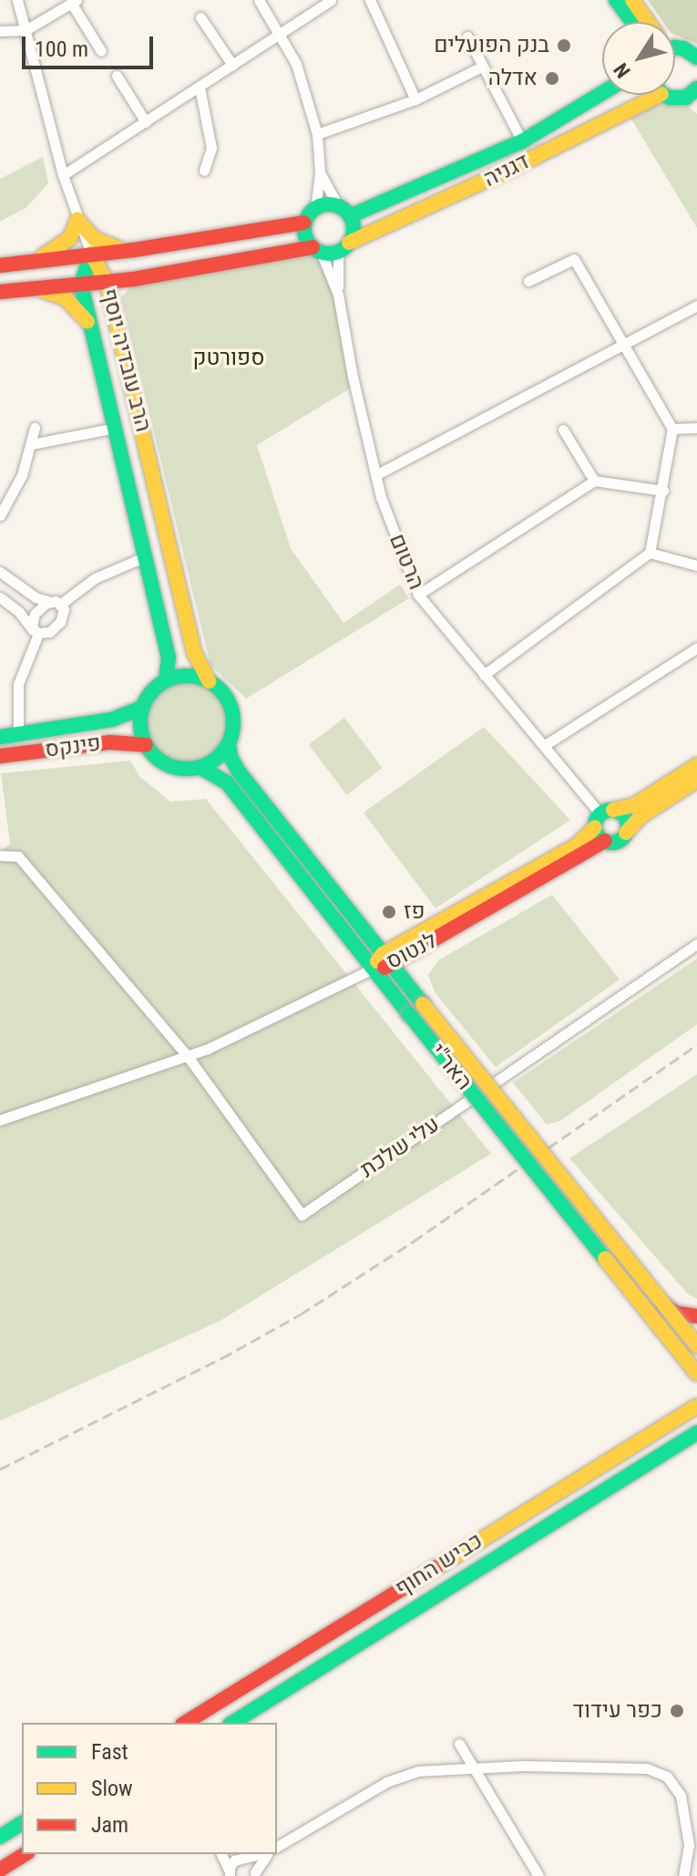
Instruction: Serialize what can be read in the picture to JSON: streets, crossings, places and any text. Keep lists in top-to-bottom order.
{
  "streets": {
    "main road": [
      "דגניה",
      "הרב עובדיה יוסף",
      "פינקס",
      "לנטוס",
      "האר\"י",
      "כביש החוף"
    ],
    "street": ["הרטום", "עלי שלכת"]
  },
  "crossings": [
    ["דגניה", "הרטום"],
    ["הרב עובדיה יוסף", "פינקס"],
    ["הרב עובדיה יוסף", "האר\"י"],
    ["הרטום", "לנטוס"],
    ["פינקס", "האר\"י"],
    ["לנטוס", "האר\"י"]
  ],
  "parks": ["ספורטק"],
  "places": [
    "בנק הפועלים",
    "אדלה",
    "פז",
    "כפר עידוד"
  ],
  "legend": ["Fast", "Slow", "Jam"],
  "scale_bar": "100 m",
  "north": "bottom left"
}
